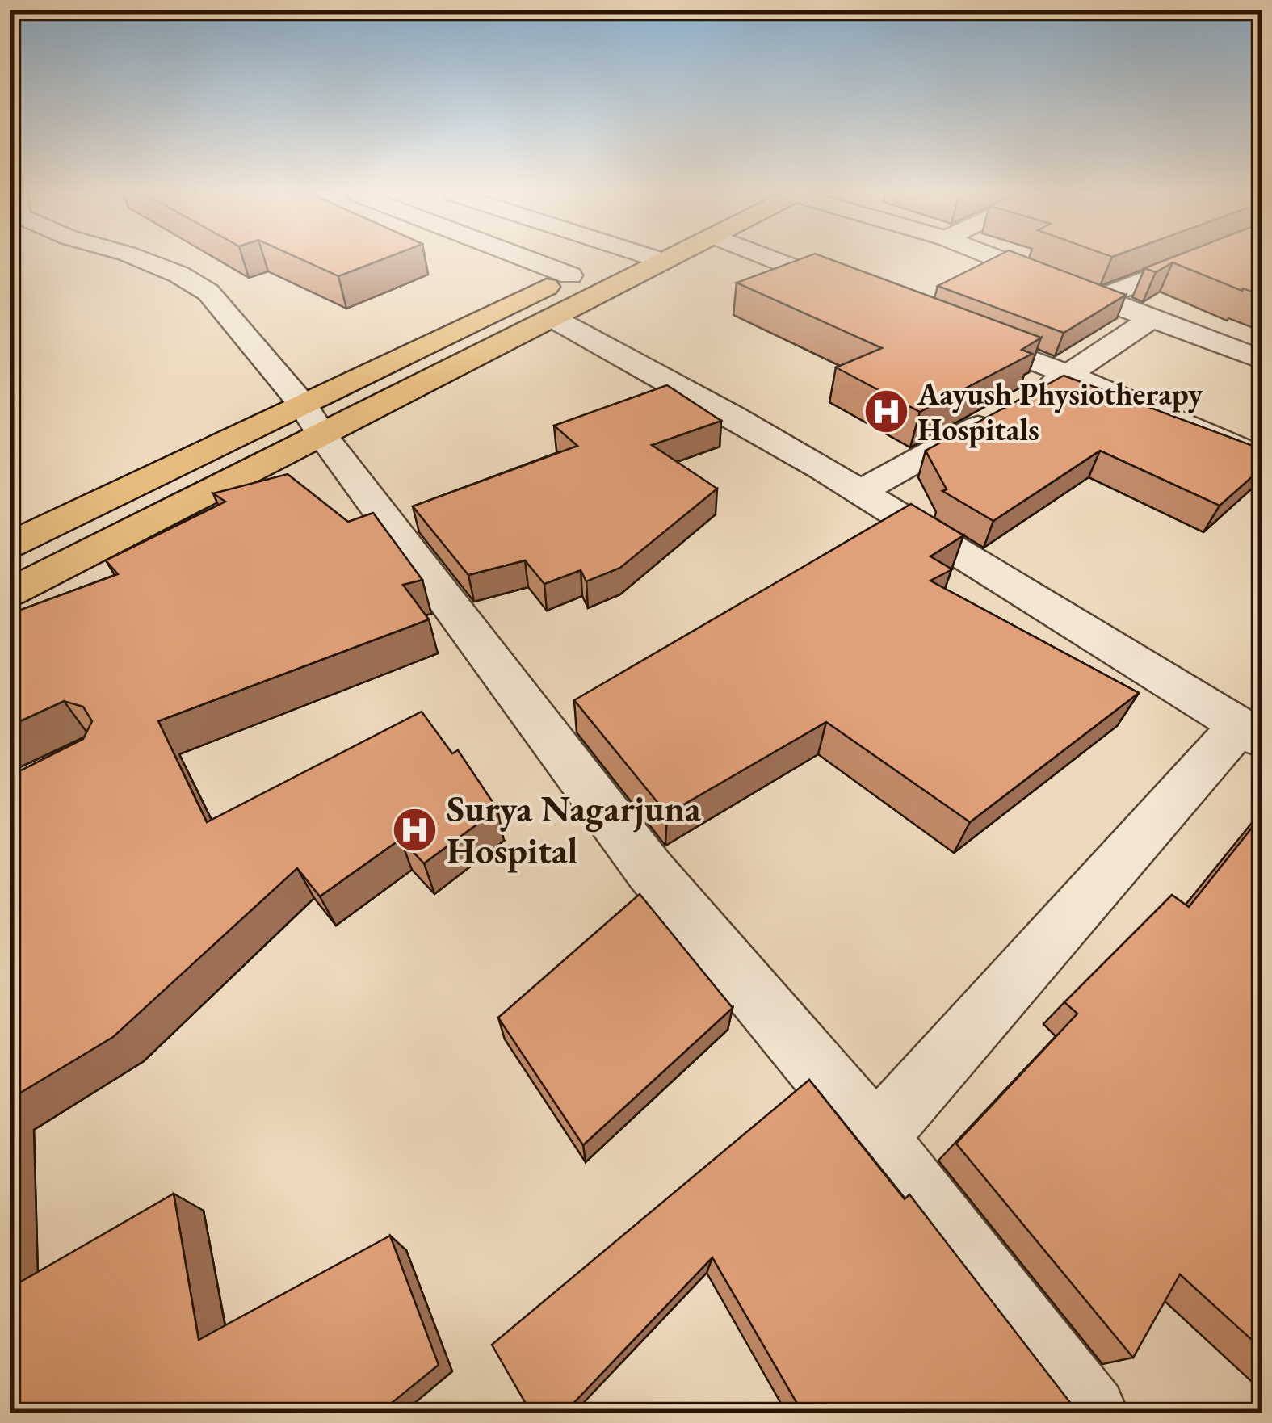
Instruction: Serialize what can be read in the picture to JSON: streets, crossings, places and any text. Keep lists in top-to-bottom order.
{
  "places": {
    "hospital": ["Aayush Physiotherapy Hospitals", "Surya Nagarjuna Hospital"]
  }
}
